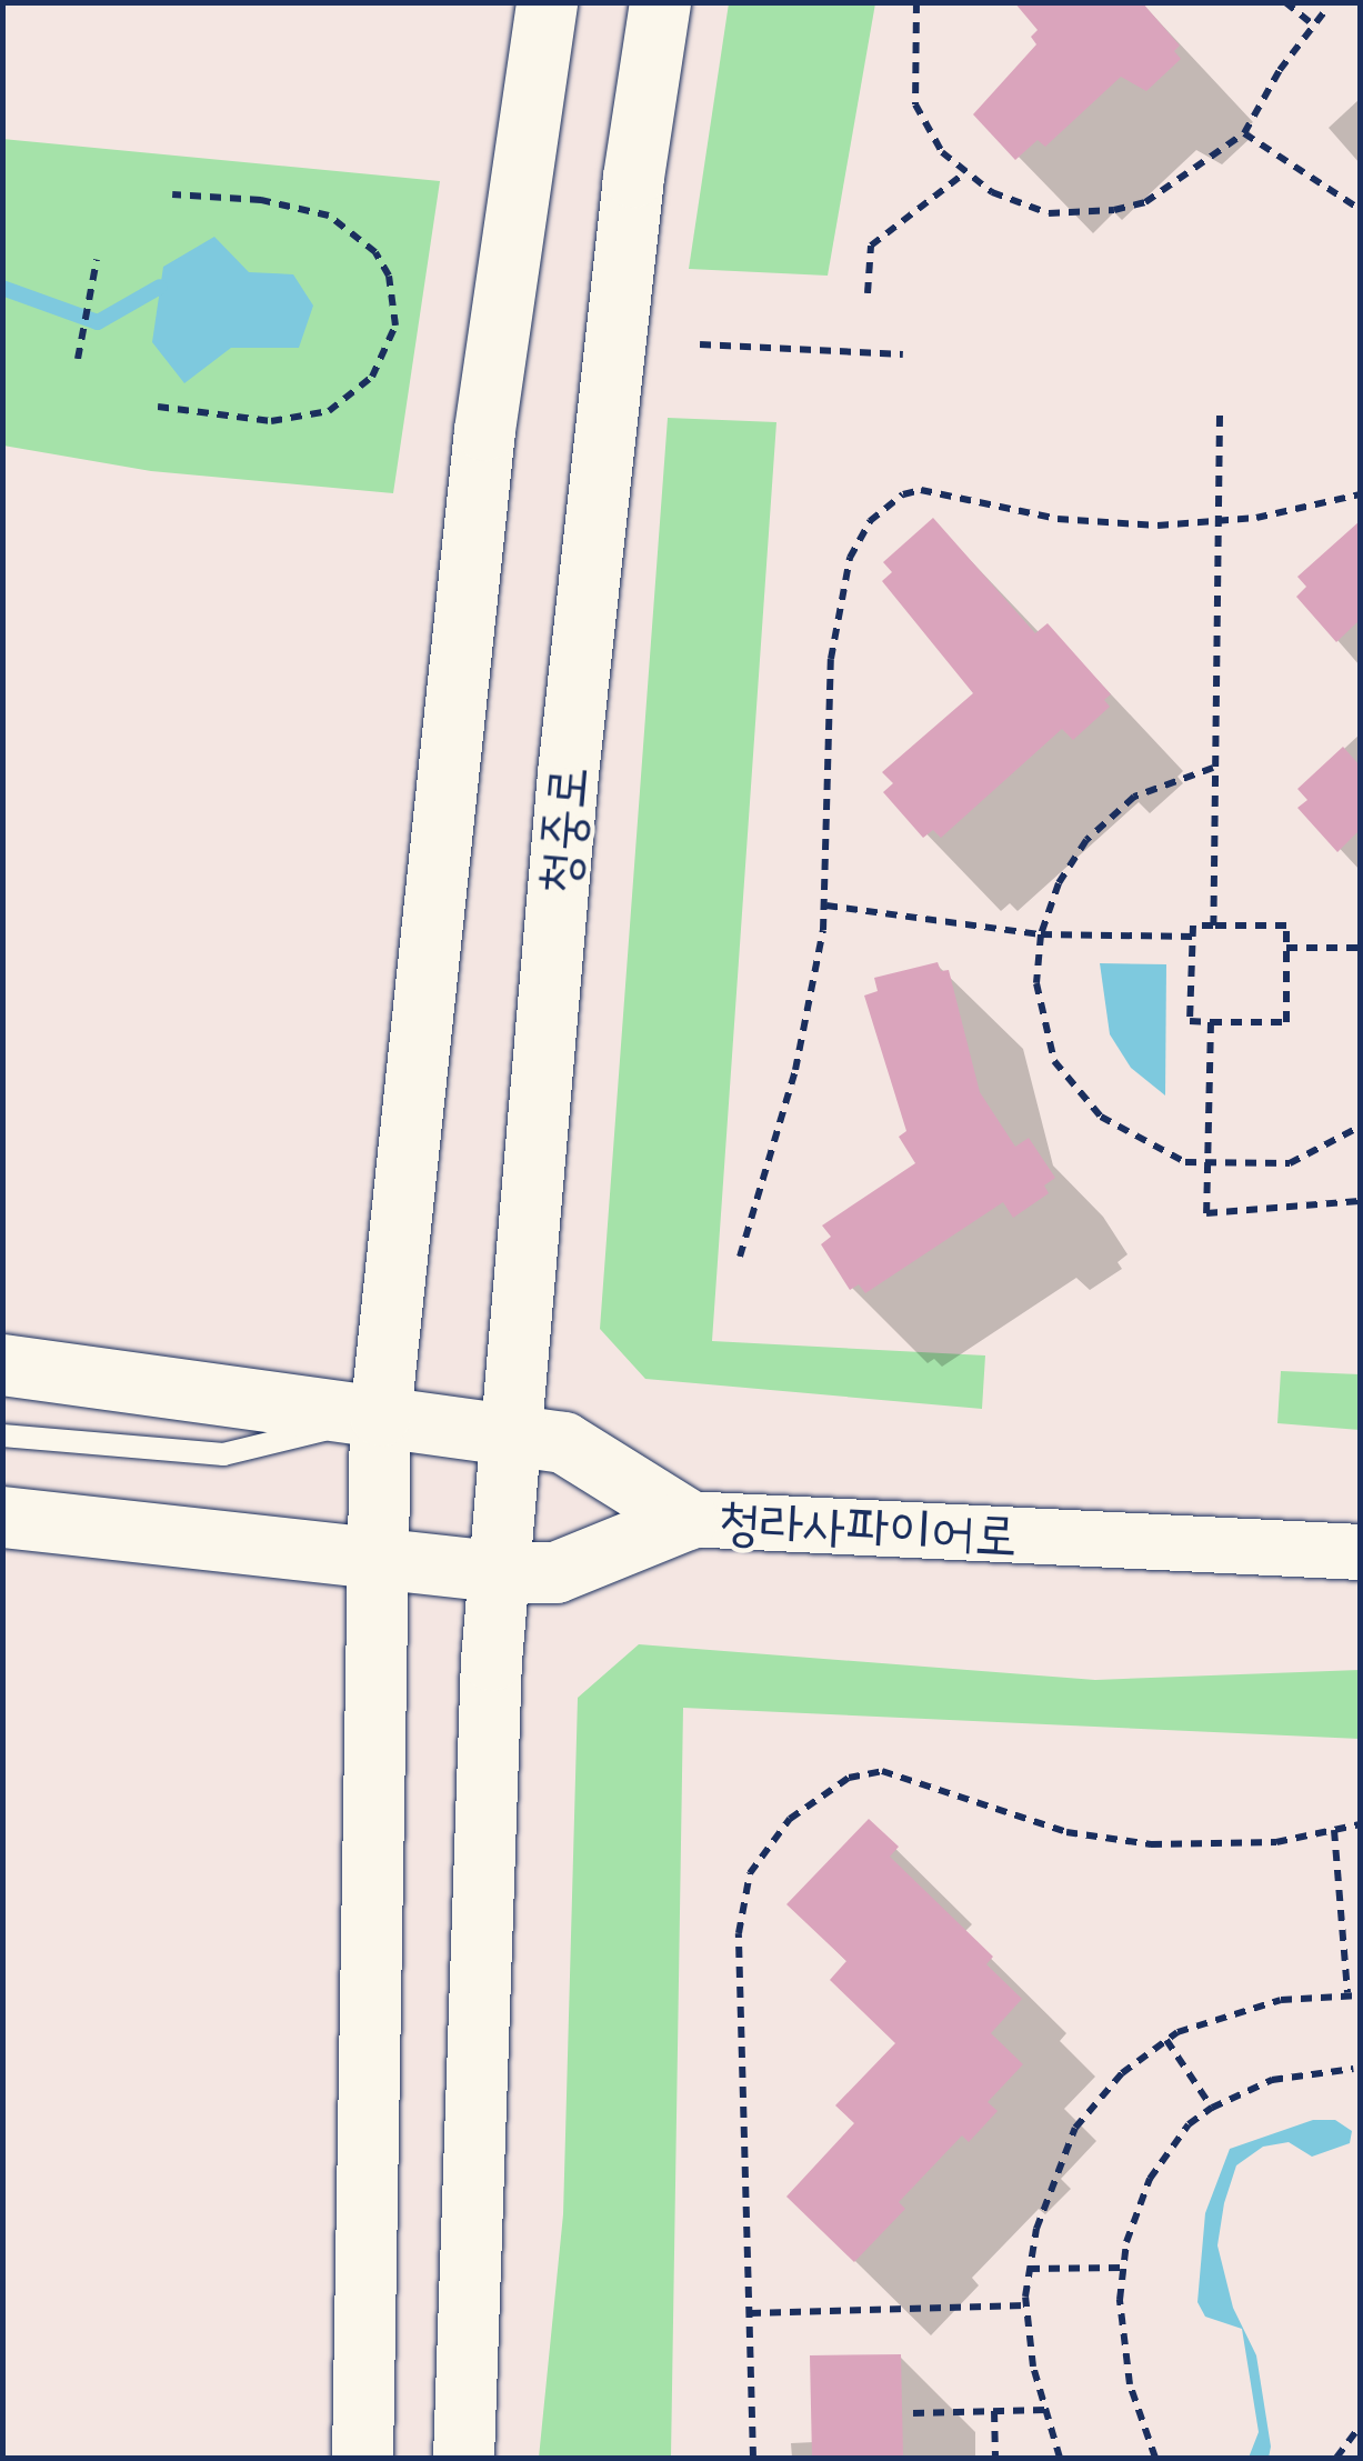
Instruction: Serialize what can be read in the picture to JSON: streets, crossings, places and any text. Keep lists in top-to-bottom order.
{
  "streets": {
    "main road": ["청중로", "청라사파이어로"]
  },
  "crossings": [
    ["청중로", "청라사파이어로"]
  ]
}
